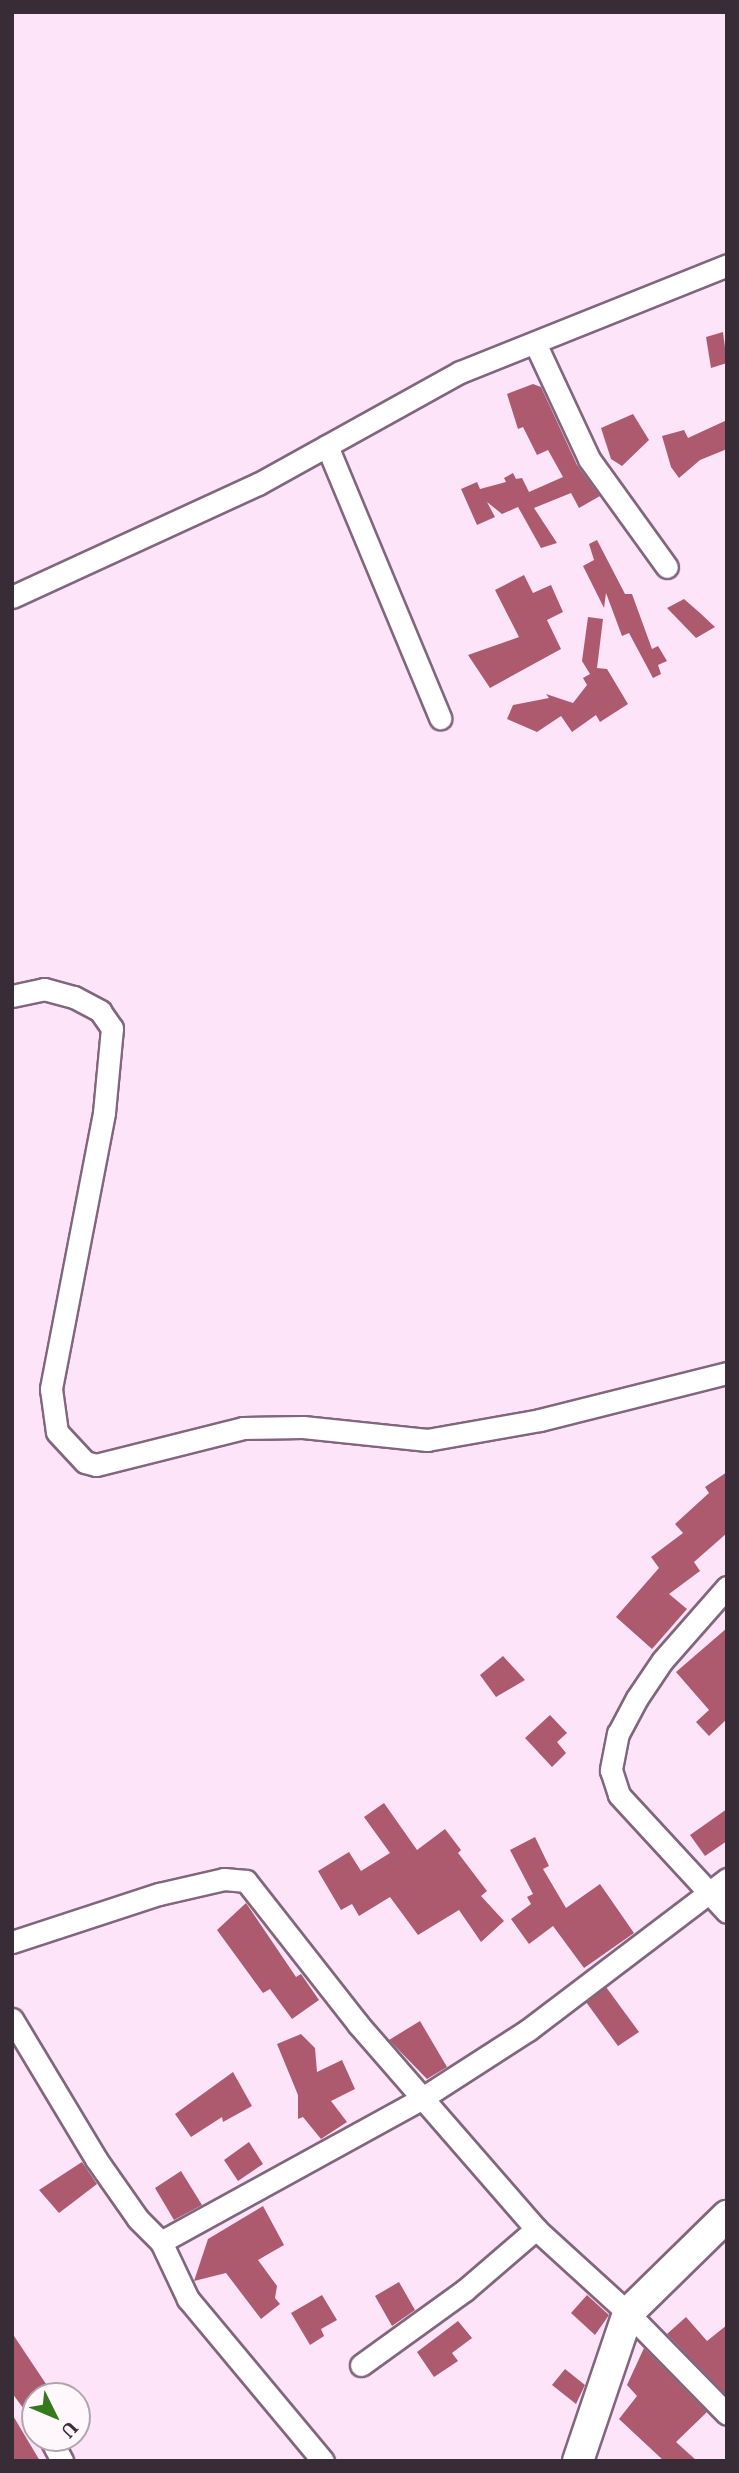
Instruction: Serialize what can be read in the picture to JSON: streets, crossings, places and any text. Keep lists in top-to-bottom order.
{
  "north": "bottom right"
}
